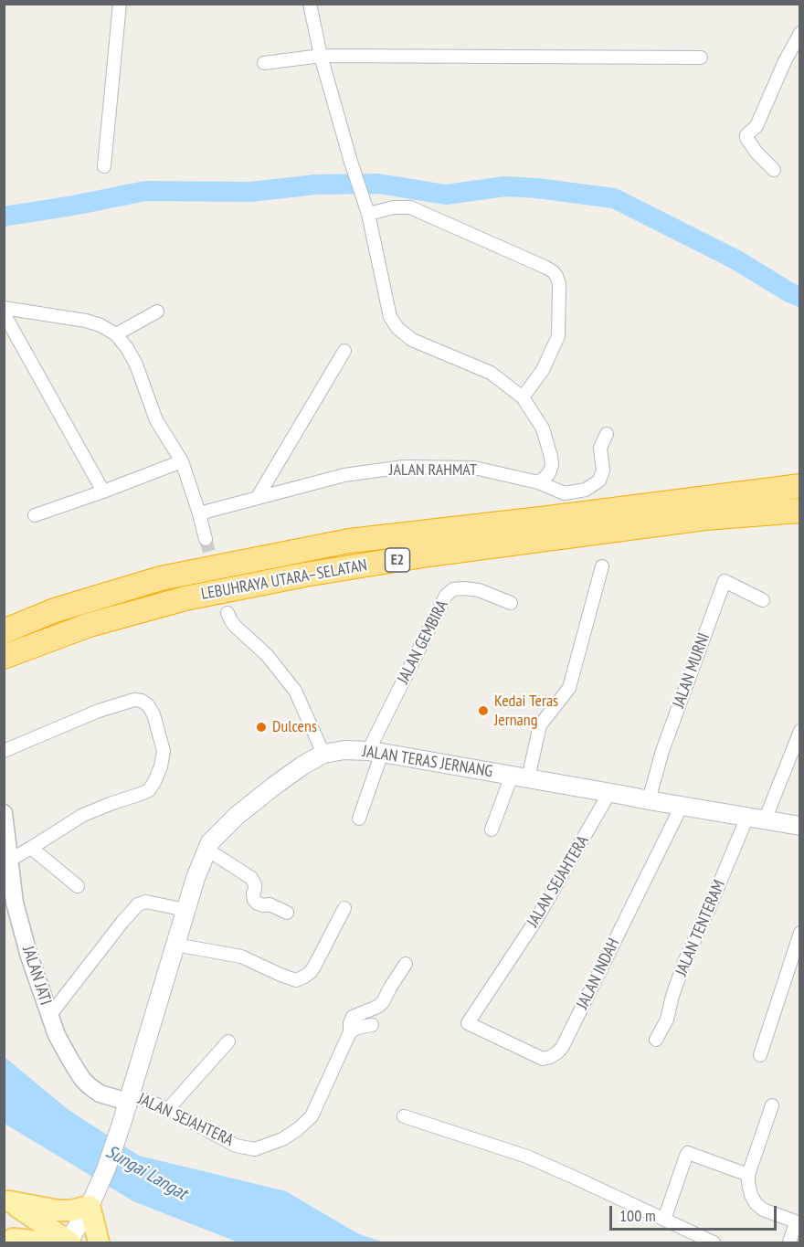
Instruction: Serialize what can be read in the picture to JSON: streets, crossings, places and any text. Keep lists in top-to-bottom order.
{
  "streets": {
    "highway": ["E2", "LEBUHRAYA UTARA–SELATAN"],
    "main road": ["JALAN TERAS JERNANG"],
    "street": [
      "JALAN RAHMAT",
      "JALAN GEMBIRA",
      "JALAN MURNI",
      "JALAN SEJAHTERA",
      "JALAN TENTERAM",
      "JALAN INDAH",
      "JALAN JATI"
    ]
  },
  "crossings": [
    ["JALAN GEMBIRA", "JALAN TERAS JERNANG"],
    ["JALAN MURNI", "JALAN TERAS JERNANG"],
    ["JALAN TERAS JERNANG", "JALAN SEJAHTERA"],
    ["JALAN TERAS JERNANG", "JALAN TENTERAM"],
    ["JALAN TERAS JERNANG", "JALAN INDAH"],
    ["JALAN TERAS JERNANG", "JALAN JATI"],
    ["JALAN SEJAHTERA", "JALAN INDAH"],
    ["JALAN SEJAHTERA", "JALAN JATI"]
  ],
  "water": ["Sungai Langat"],
  "places": ["Kedai Teras Jernang", "Dulcens"],
  "scale_bar": "100 m"
}
